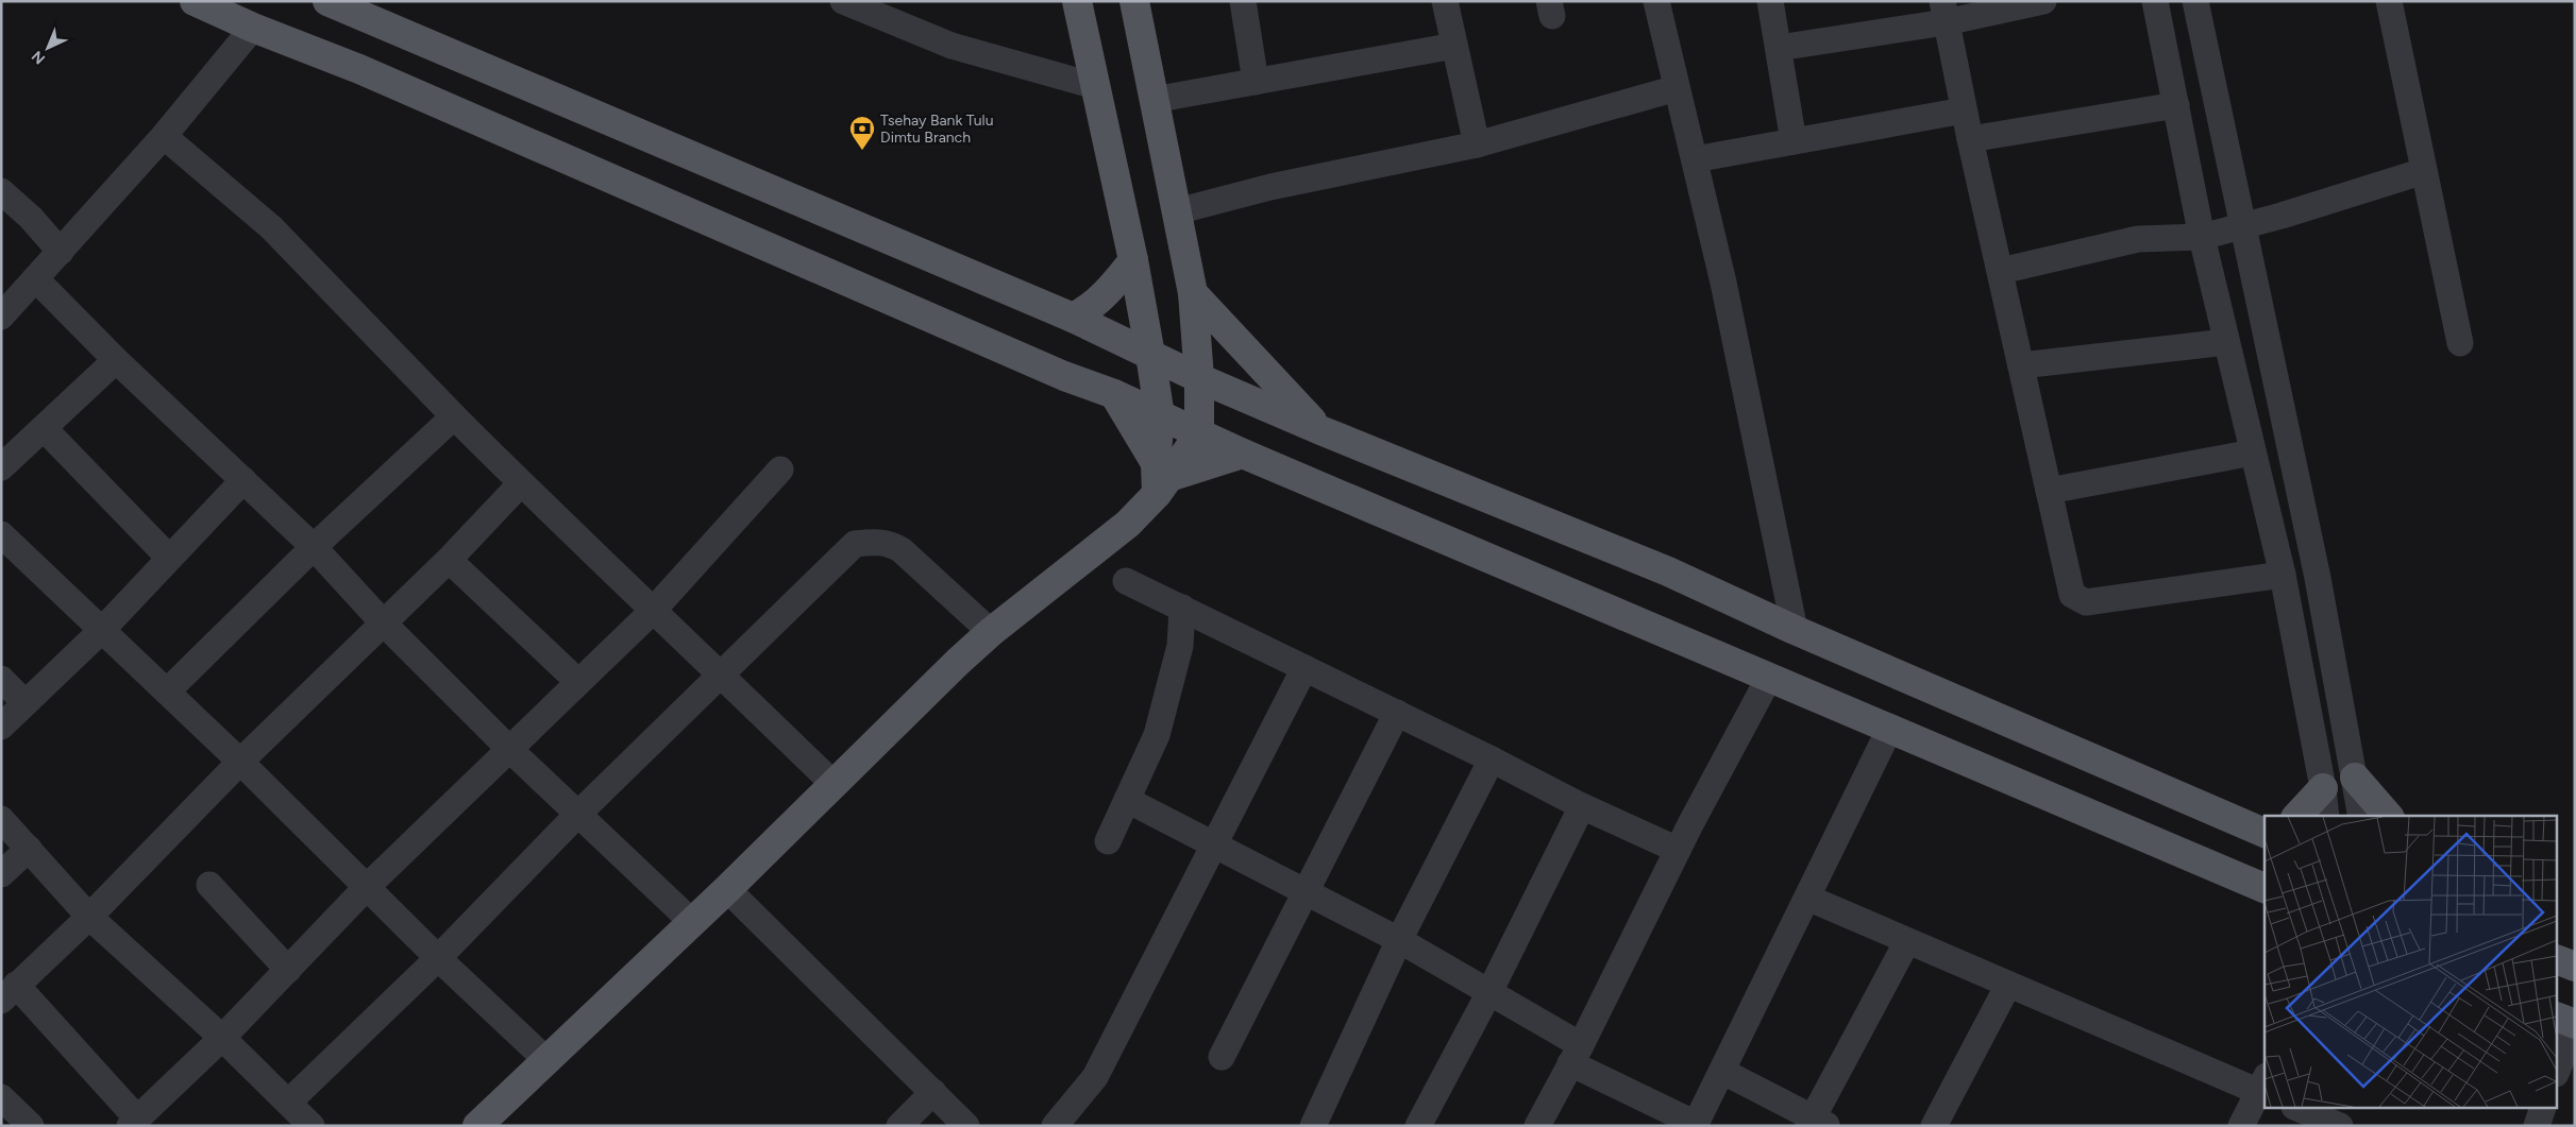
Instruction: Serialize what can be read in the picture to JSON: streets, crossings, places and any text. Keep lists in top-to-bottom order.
{
  "places": {
    "bank": ["Tsehay Bank Tulu Dimtu Branch"]
  },
  "north": "bottom left"
}
